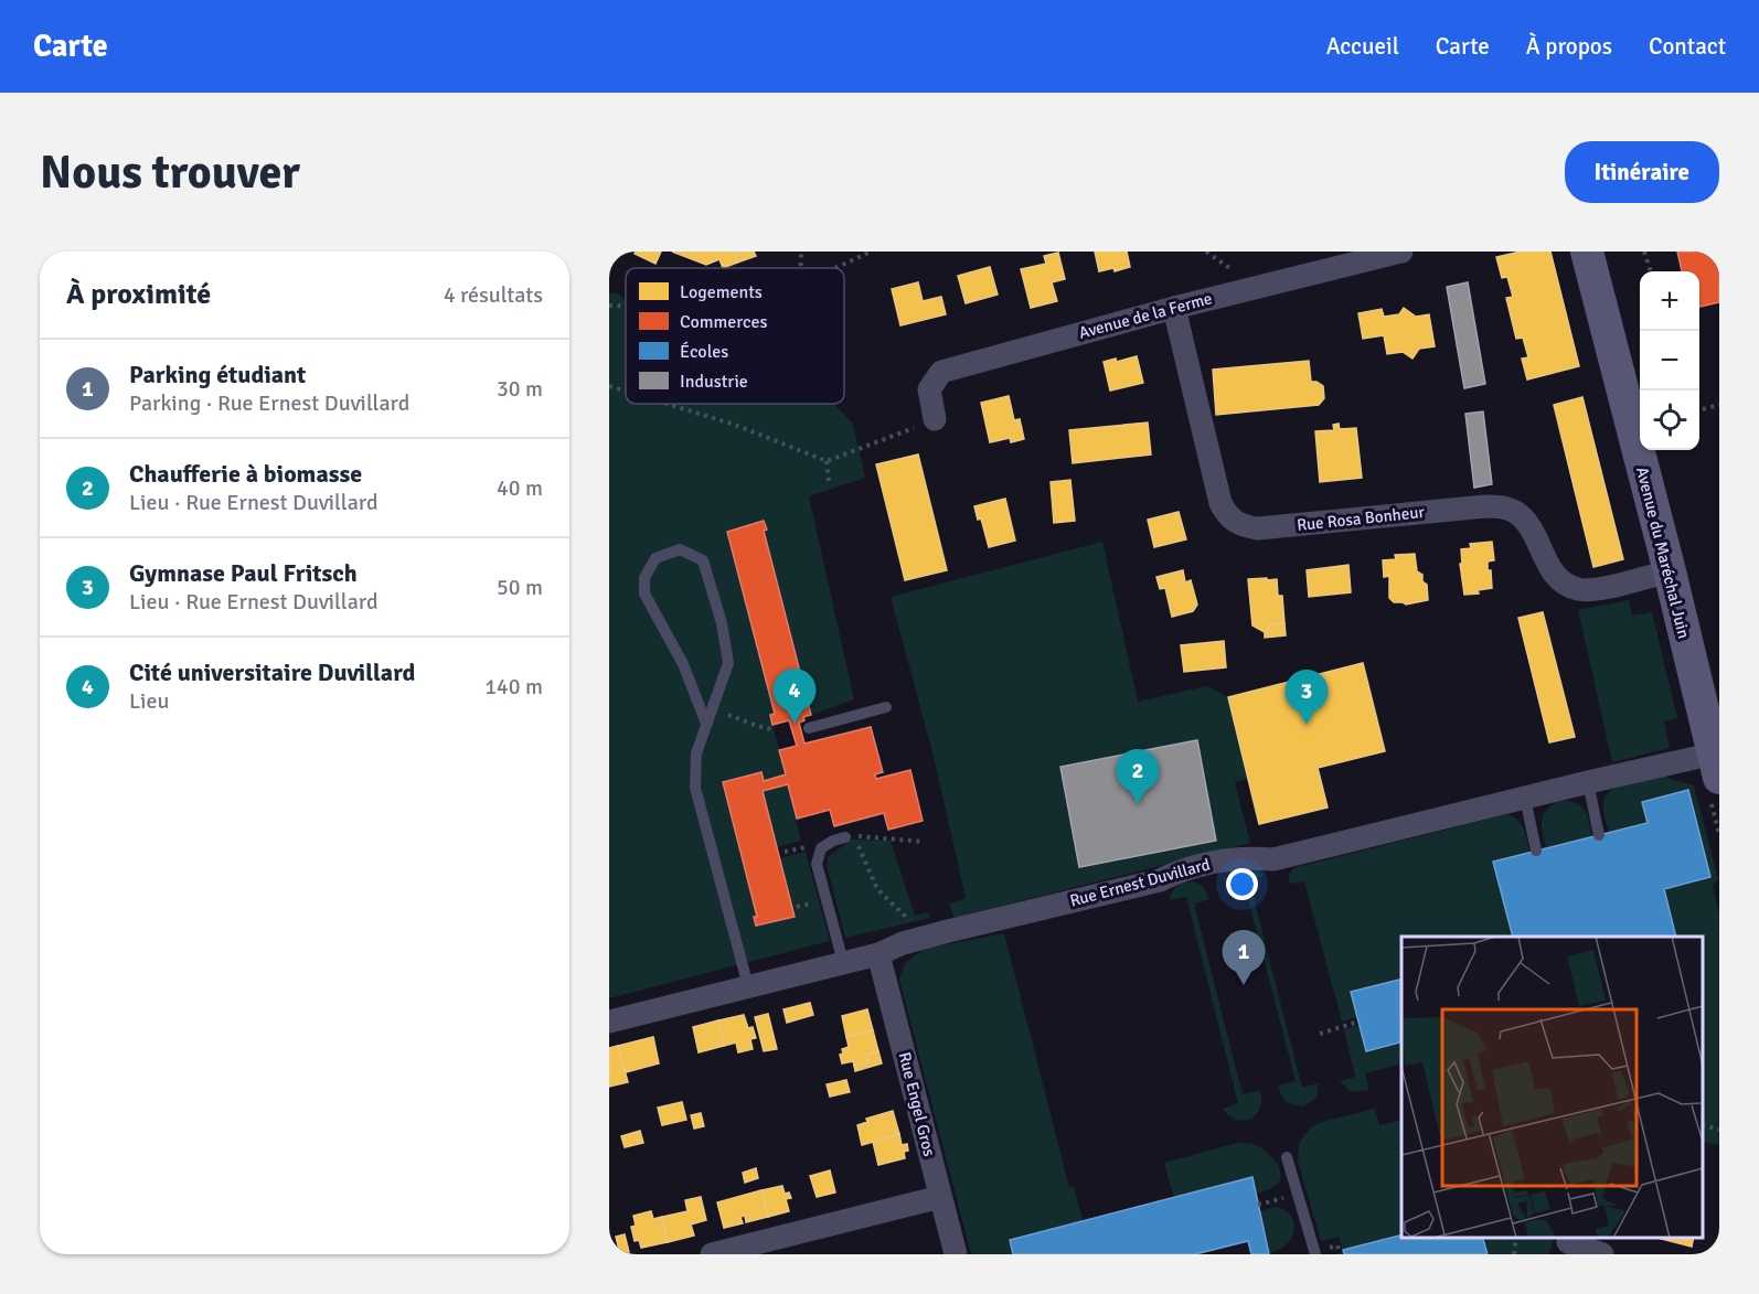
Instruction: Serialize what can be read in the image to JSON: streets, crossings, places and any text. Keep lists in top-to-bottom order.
{
  "streets": {
    "street": [
      "Avenue de la Ferme",
      "Rue Rosa Bonheur",
      "Avenue du Maréchal Juin",
      "Rue Ernest Duvillard",
      "Rue Engel Gros"
    ]
  },
  "crossings": [
    ["Avenue de la Ferme", "Rue Rosa Bonheur"],
    ["Rue Rosa Bonheur", "Avenue du Maréchal Juin"],
    ["Avenue du Maréchal Juin", "Rue Ernest Duvillard"],
    ["Rue Ernest Duvillard", "Rue Engel Gros"]
  ],
  "legend": [
    "Logements",
    "Commerces",
    "Écoles",
    "Industrie"
  ],
  "page": {
    "header": "Carte",
    "nav": [
      "Accueil",
      "Carte",
      "À propos",
      "Contact"
    ],
    "buttons": "Itinéraire",
    "title": "Nous trouver",
    "heading": ["À proximité", "4 résultats"],
    "map_buttons": ["+", "−"],
    "list": [
      {
        "mark": "1",
        "name": "Parking étudiant",
        "note": "Parking · Rue Ernest Duvillard",
        "value": "30 m"
      },
      {
        "mark": "2",
        "name": "Chaufferie à biomasse",
        "note": "Lieu · Rue Ernest Duvillard",
        "value": "40 m"
      },
      {
        "mark": "3",
        "name": "Gymnase Paul Fritsch",
        "note": "Lieu · Rue Ernest Duvillard",
        "value": "50 m"
      },
      {
        "mark": "4",
        "name": "Cité universitaire Duvillard",
        "note": "Lieu",
        "value": "140 m"
      }
    ],
    "pins": [
      "4",
      "3",
      "2",
      "1"
    ]
  }
}
